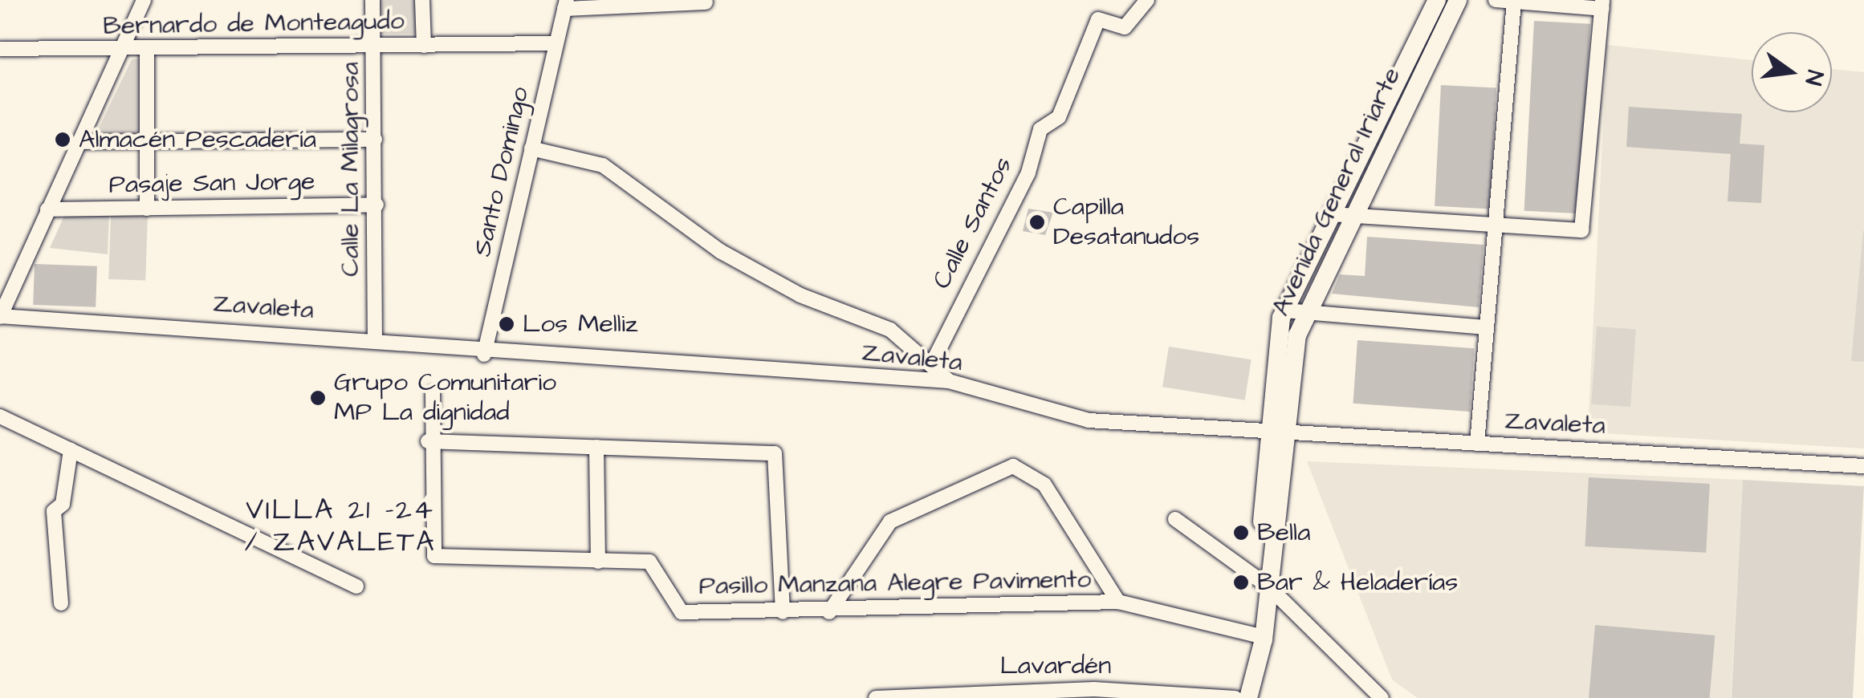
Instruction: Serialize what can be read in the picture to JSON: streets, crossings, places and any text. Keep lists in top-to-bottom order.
{
  "streets": {
    "main road": ["Avenida General Iriarte"],
    "street": [
      "Bernardo de Monteagudo",
      "Calle La Milagrosa",
      "Santo Domingo",
      "Pasaje San Jorge",
      "Calle Santos",
      "Zavaleta",
      "Pasillo Manzana Alegre Pavimento",
      "Lavardén"
    ]
  },
  "crossings": [
    ["Bernardo de Monteagudo", "Calle La Milagrosa"],
    ["Bernardo de Monteagudo", "Santo Domingo"],
    ["Calle La Milagrosa", "Pasaje San Jorge"],
    ["Calle La Milagrosa", "Zavaleta"],
    ["Santo Domingo", "Zavaleta"],
    ["Avenida General Iriarte", "Zavaleta"],
    ["Avenida General Iriarte", "Pasillo Manzana Alegre Pavimento"],
    ["Avenida General Iriarte", "Lavardén"]
  ],
  "districts": ["VILLA 21 -24 / ZAVALETA"],
  "places": [
    "Almacén Pescadería",
    "Capilla Desatanudos",
    "Los Melliz",
    "Grupo Comunitario MP La dignidad",
    "Bella",
    "Bar & Heladerías"
  ],
  "north": "right"
}
